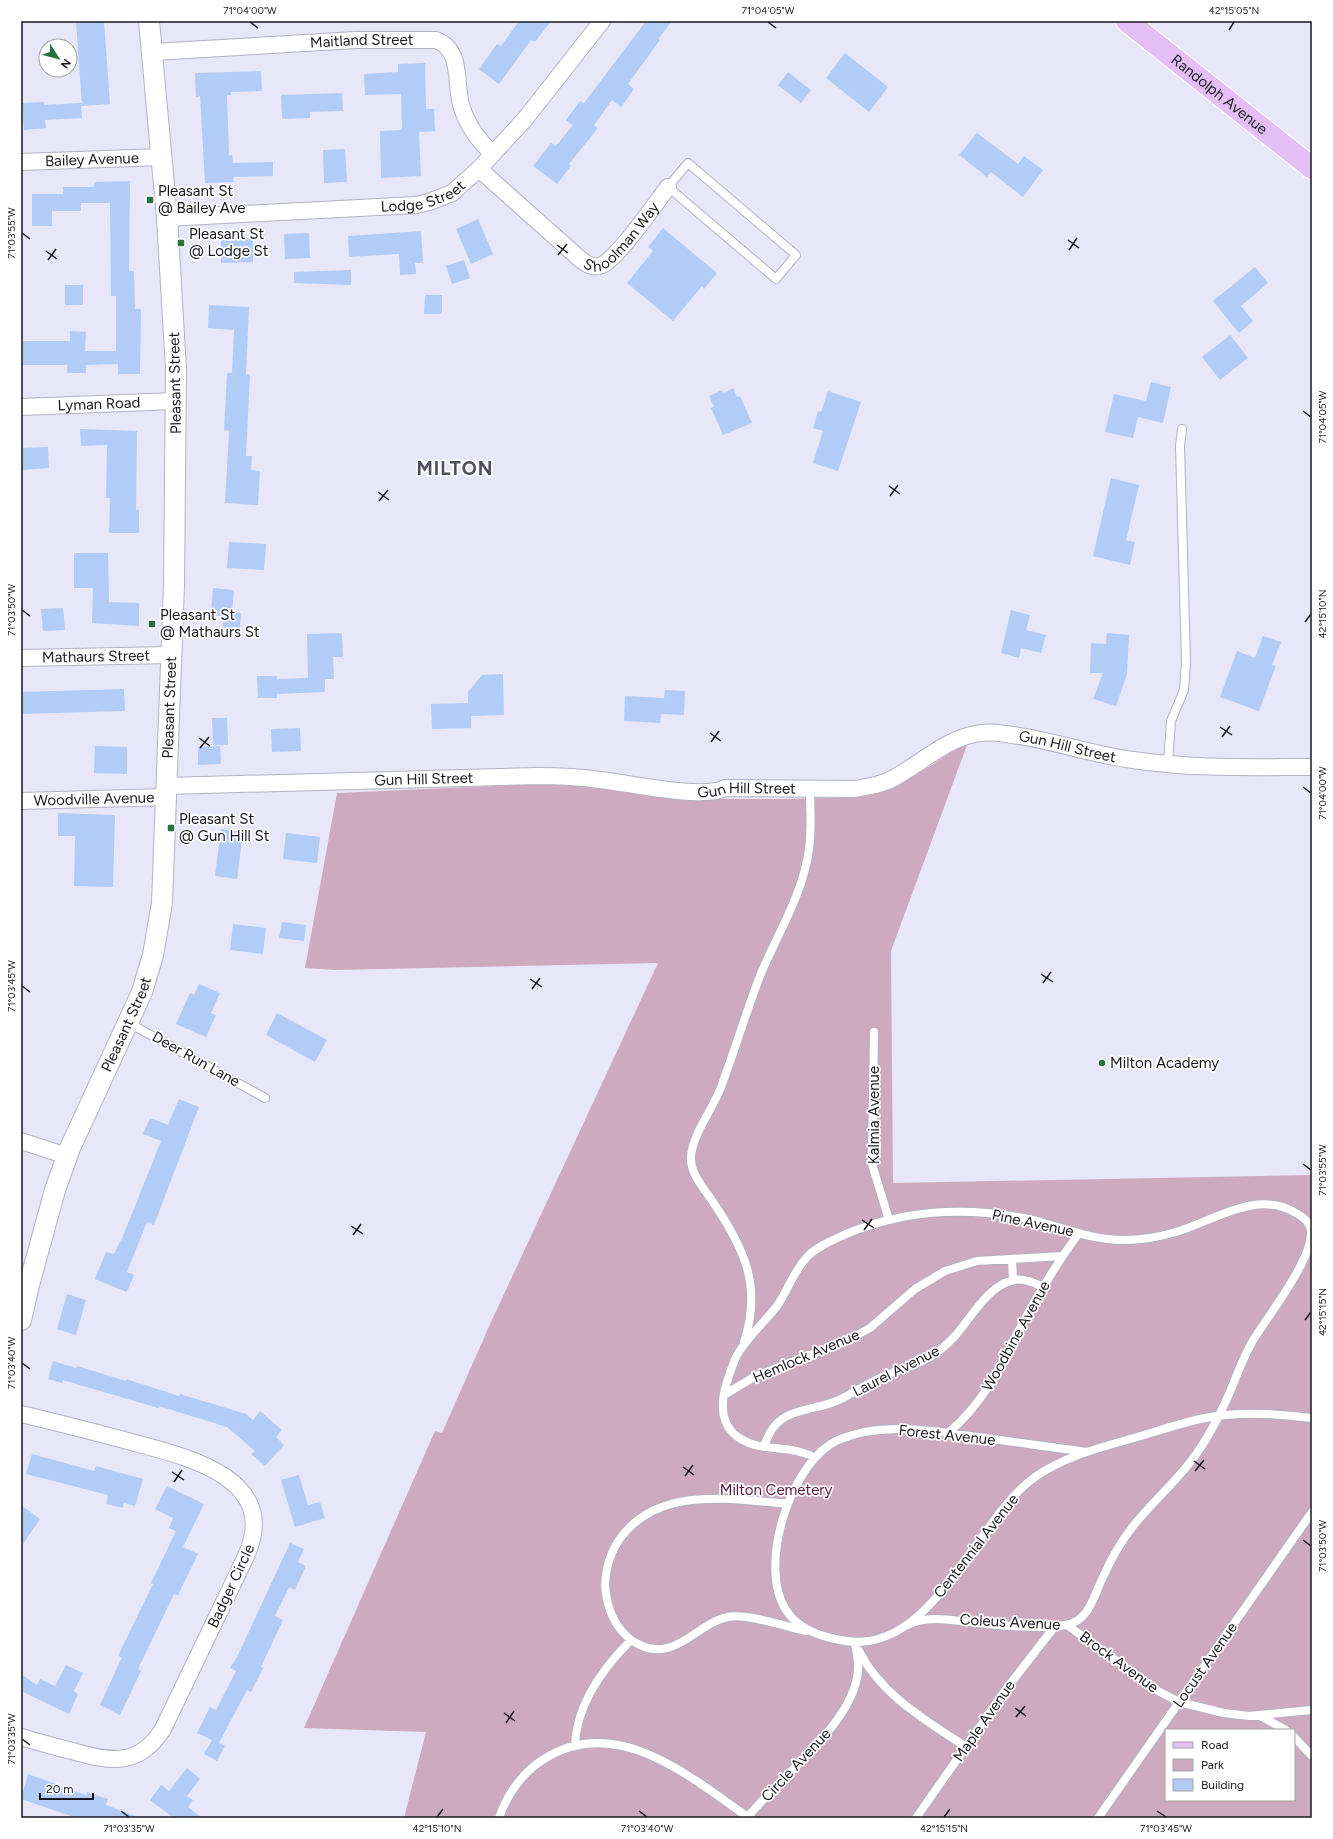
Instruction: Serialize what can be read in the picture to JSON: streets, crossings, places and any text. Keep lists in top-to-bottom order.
{
  "streets": {
    "main road": ["Randolph Avenue"],
    "street": [
      "Maitland Street",
      "Bailey Avenue",
      "Lodge Street",
      "Shoolman Way",
      "Pleasant Street",
      "Lyman Road",
      "Mathaurs Street",
      "Gun Hill Street",
      "Woodville Avenue",
      "Badger Circle"
    ],
    "lane": [
      "Deer Run Lane",
      "Kalmia Avenue",
      "Pine Avenue",
      "Woodbine Avenue",
      "Hemlock Avenue",
      "Laurel Avenue",
      "Forest Avenue",
      "Centennial Avenue",
      "Coleus Avenue",
      "Brock Avenue",
      "Locust Avenue",
      "Maple Avenue",
      "Circle Avenue"
    ]
  },
  "crossings": [
    ["Maitland Street", "Lodge Street"],
    ["Maitland Street", "Pleasant Street"],
    ["Bailey Avenue", "Pleasant Street"],
    ["Lodge Street", "Shoolman Way"],
    ["Lodge Street", "Pleasant Street"],
    ["Pleasant Street", "Lyman Road"],
    ["Pleasant Street", "Mathaurs Street"],
    ["Pleasant Street", "Gun Hill Street"],
    ["Pleasant Street", "Woodville Avenue"],
    ["Pleasant Street", "Deer Run Lane"],
    ["Gun Hill Street", "Woodville Avenue"],
    ["Kalmia Avenue", "Pine Avenue"],
    ["Pine Avenue", "Woodbine Avenue"],
    ["Pine Avenue", "Hemlock Avenue"],
    ["Pine Avenue", "Laurel Avenue"],
    ["Pine Avenue", "Forest Avenue"],
    ["Pine Avenue", "Centennial Avenue"],
    ["Pine Avenue", "Coleus Avenue"],
    ["Woodbine Avenue", "Hemlock Avenue"],
    ["Woodbine Avenue", "Forest Avenue"],
    ["Forest Avenue", "Centennial Avenue"],
    ["Centennial Avenue", "Coleus Avenue"],
    ["Centennial Avenue", "Circle Avenue"],
    ["Coleus Avenue", "Brock Avenue"],
    ["Coleus Avenue", "Maple Avenue"],
    ["Brock Avenue", "Locust Avenue"]
  ],
  "districts": ["MILTON"],
  "parks": ["Milton Cemetery"],
  "places": {
    "transit": [
      "Pleasant St @ Bailey Ave",
      "Pleasant St @ Lodge St",
      "Pleasant St @ Mathaurs St",
      "Pleasant St @ Gun Hill St"
    ],
    "other": ["Milton Academy"]
  },
  "legend": ["Road", "Park", "Building"],
  "scale_bar": "20 m",
  "north": "bottom right",
  "coordinates": [
    "71°04'00\"W",
    "71°04'05\"W",
    "42°15'05\"N",
    "71°03'55\"W",
    "71°03'50\"W",
    "42°15'10\"N",
    "71°03'45\"W",
    "42°15'15\"N",
    "71°03'40\"W",
    "71°03'35\"W"
  ]
}
